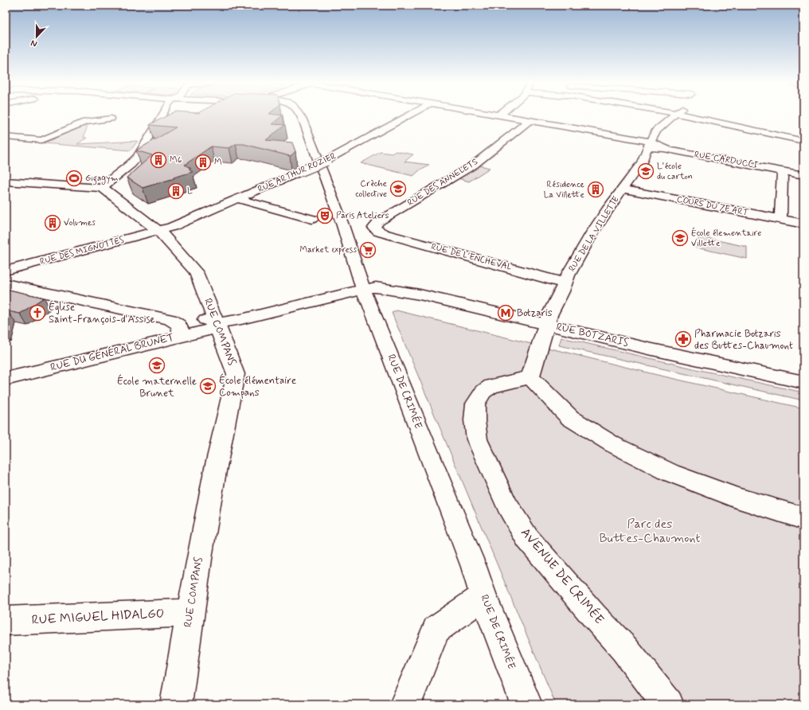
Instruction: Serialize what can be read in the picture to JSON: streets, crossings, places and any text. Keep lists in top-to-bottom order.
{
  "streets": {
    "street": [
      "RUE CARDUCCI",
      "RUE ARTHUR ROZIER",
      "RUE DES ANNELETS",
      "COURS DU 7E ART",
      "RUE DE LA VILLETTE",
      "RUE DES MIGNOTTES",
      "RUE DE L'ENCHEVAL",
      "RUE COMPANS",
      "RUE BOTZARIS",
      "RUE DU GÉNÉRAL BRUNET",
      "RUE DE CRIMÉE",
      "AVENUE DE CRIMÉE",
      "RUE MIGUEL HIDALGO"
    ]
  },
  "crossings": [
    ["RUE CARDUCCI", "RUE DE LA VILLETTE"],
    ["RUE ARTHUR ROZIER", "RUE DES MIGNOTTES"],
    ["RUE ARTHUR ROZIER", "RUE COMPANS"],
    ["RUE DES ANNELETS", "RUE DE L'ENCHEVAL"],
    ["COURS DU 7E ART", "RUE DE LA VILLETTE"],
    ["RUE DE LA VILLETTE", "RUE DE L'ENCHEVAL"],
    ["RUE DE LA VILLETTE", "RUE BOTZARIS"],
    ["RUE DE LA VILLETTE", "AVENUE DE CRIMÉE"],
    ["RUE DES MIGNOTTES", "RUE COMPANS"],
    ["RUE COMPANS", "RUE DU GÉNÉRAL BRUNET"],
    ["RUE COMPANS", "RUE MIGUEL HIDALGO"],
    ["RUE BOTZARIS", "RUE DU GÉNÉRAL BRUNET"],
    ["RUE BOTZARIS", "RUE DE CRIMÉE"],
    ["RUE DU GÉNÉRAL BRUNET", "RUE DE CRIMÉE"]
  ],
  "parks": ["Parc des Buttes-Chaumont"],
  "places": {
    "building": [
      "M6",
      "M",
      "Résidence La Villette",
      "L",
      "Volumes"
    ],
    "school or university": [
      "L'école du carton",
      "Crèche collective",
      "École élementaire Villette",
      "École maternelle Brunet",
      "École élémentaire Compans"
    ],
    "sports": ["Gigagym"],
    "theatre": ["Paris Ateliers"],
    "supermarket": ["Market express"],
    "church": ["Église Saint-François-d'Assise"],
    "metro station": ["Botzaris"],
    "pharmacy": ["Pharmacie Botzaris des Buttes-Chaumont"]
  },
  "north": "bottom"
}
